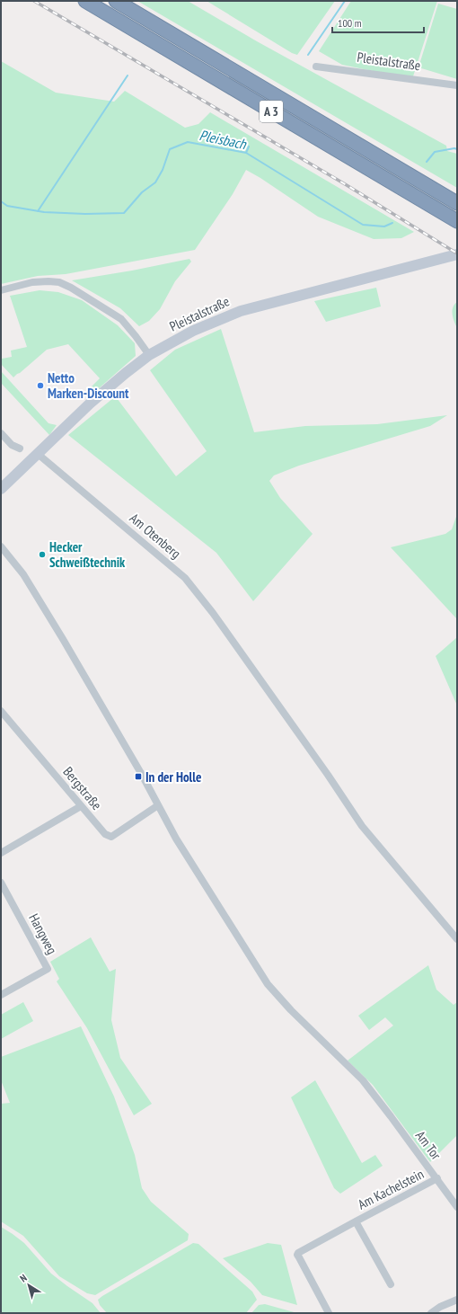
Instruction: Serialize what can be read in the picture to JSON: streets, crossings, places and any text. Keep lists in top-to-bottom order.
{
  "streets": {
    "highway": ["A 3"],
    "main road": ["Pleistalstraße"],
    "street": [
      "Am Otenberg",
      "Bergstraße",
      "Hangweg",
      "Am Tor",
      "Am Kachelstein"
    ]
  },
  "crossings": [
    ["Pleistalstraße", "Am Otenberg"],
    ["Bergstraße", "Am Tor"],
    ["Am Tor", "Am Kachelstein"]
  ],
  "water": ["Pleisbach"],
  "places": {
    "other": ["Netto Marken-Discount", "Hecker Schweißtechnik"],
    "transit": ["In der Holle"]
  },
  "scale_bar": "100 m",
  "north": "top left"
}
